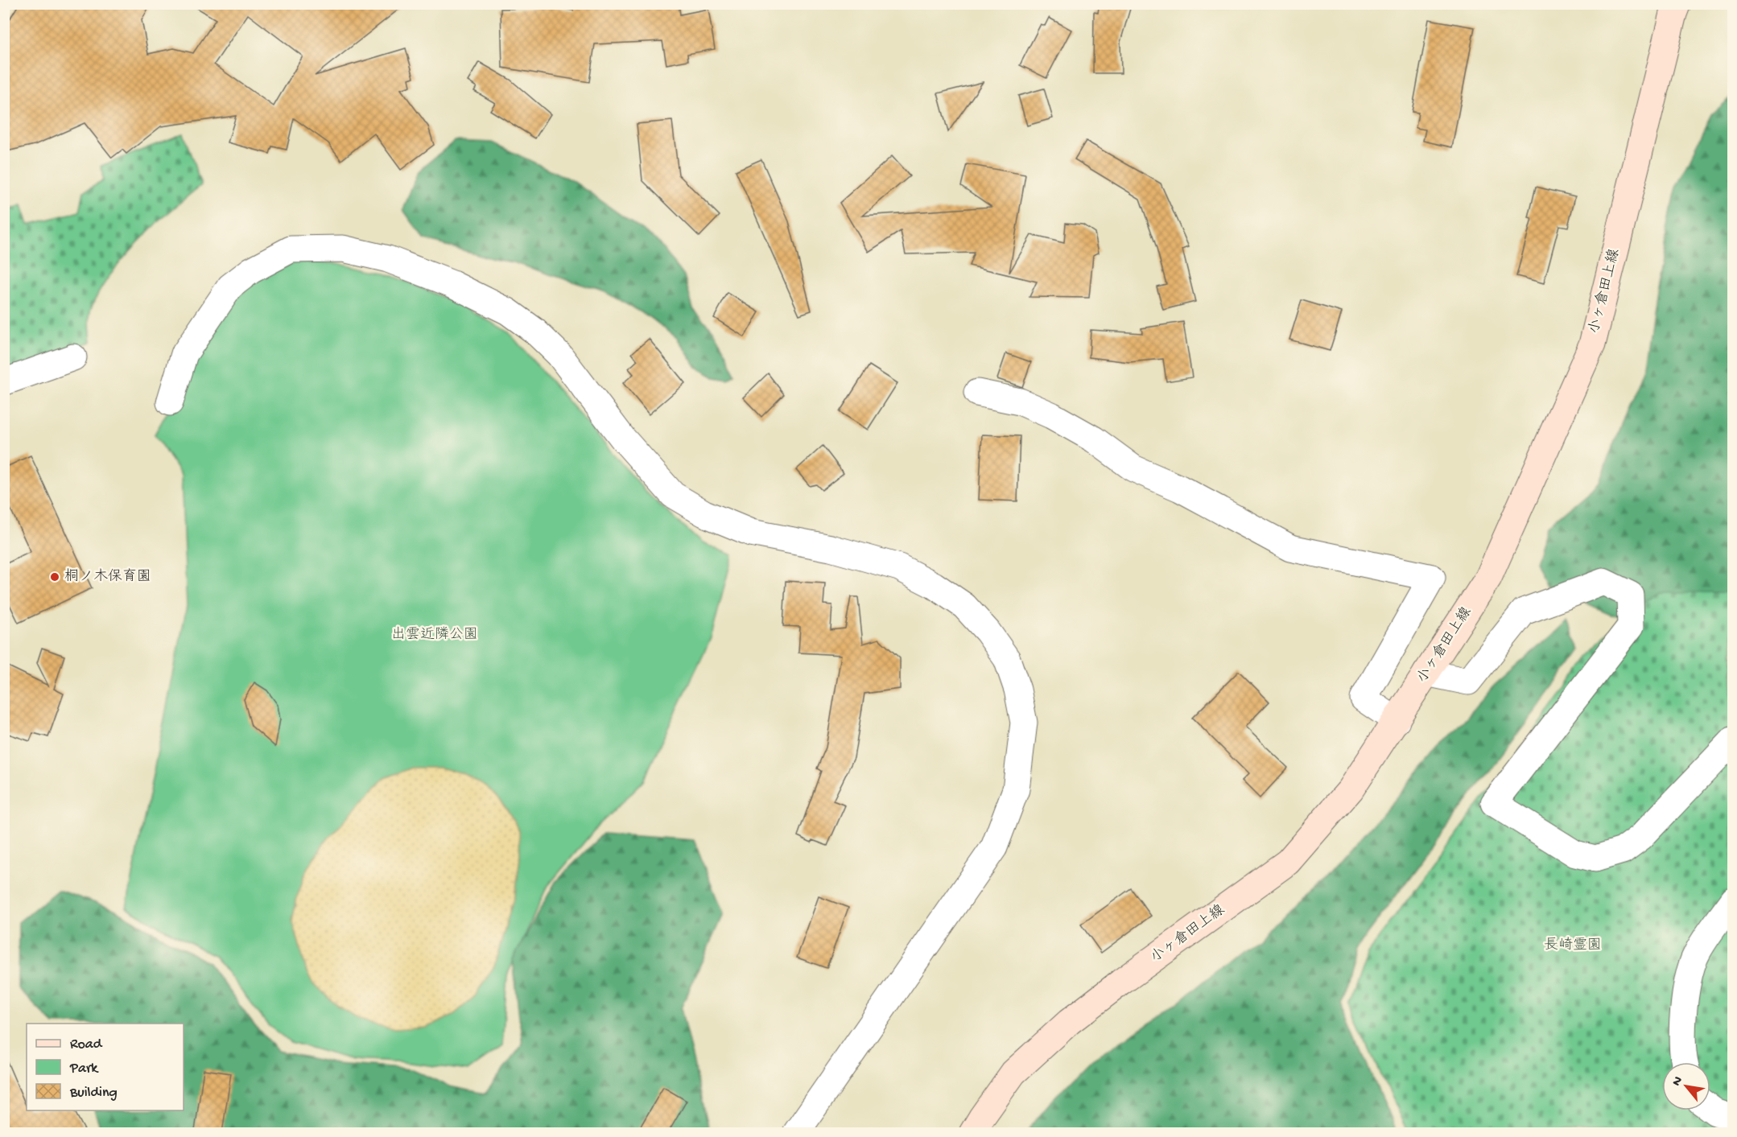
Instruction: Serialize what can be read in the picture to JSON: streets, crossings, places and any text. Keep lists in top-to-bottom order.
{
  "streets": {
    "main road": ["小ヶ倉田上線"]
  },
  "parks": ["出雲近隣公園", "長崎霊園"],
  "places": ["桐ノ木保育園"],
  "legend": ["Road", "Park", "Building"],
  "north": "top left"
}
